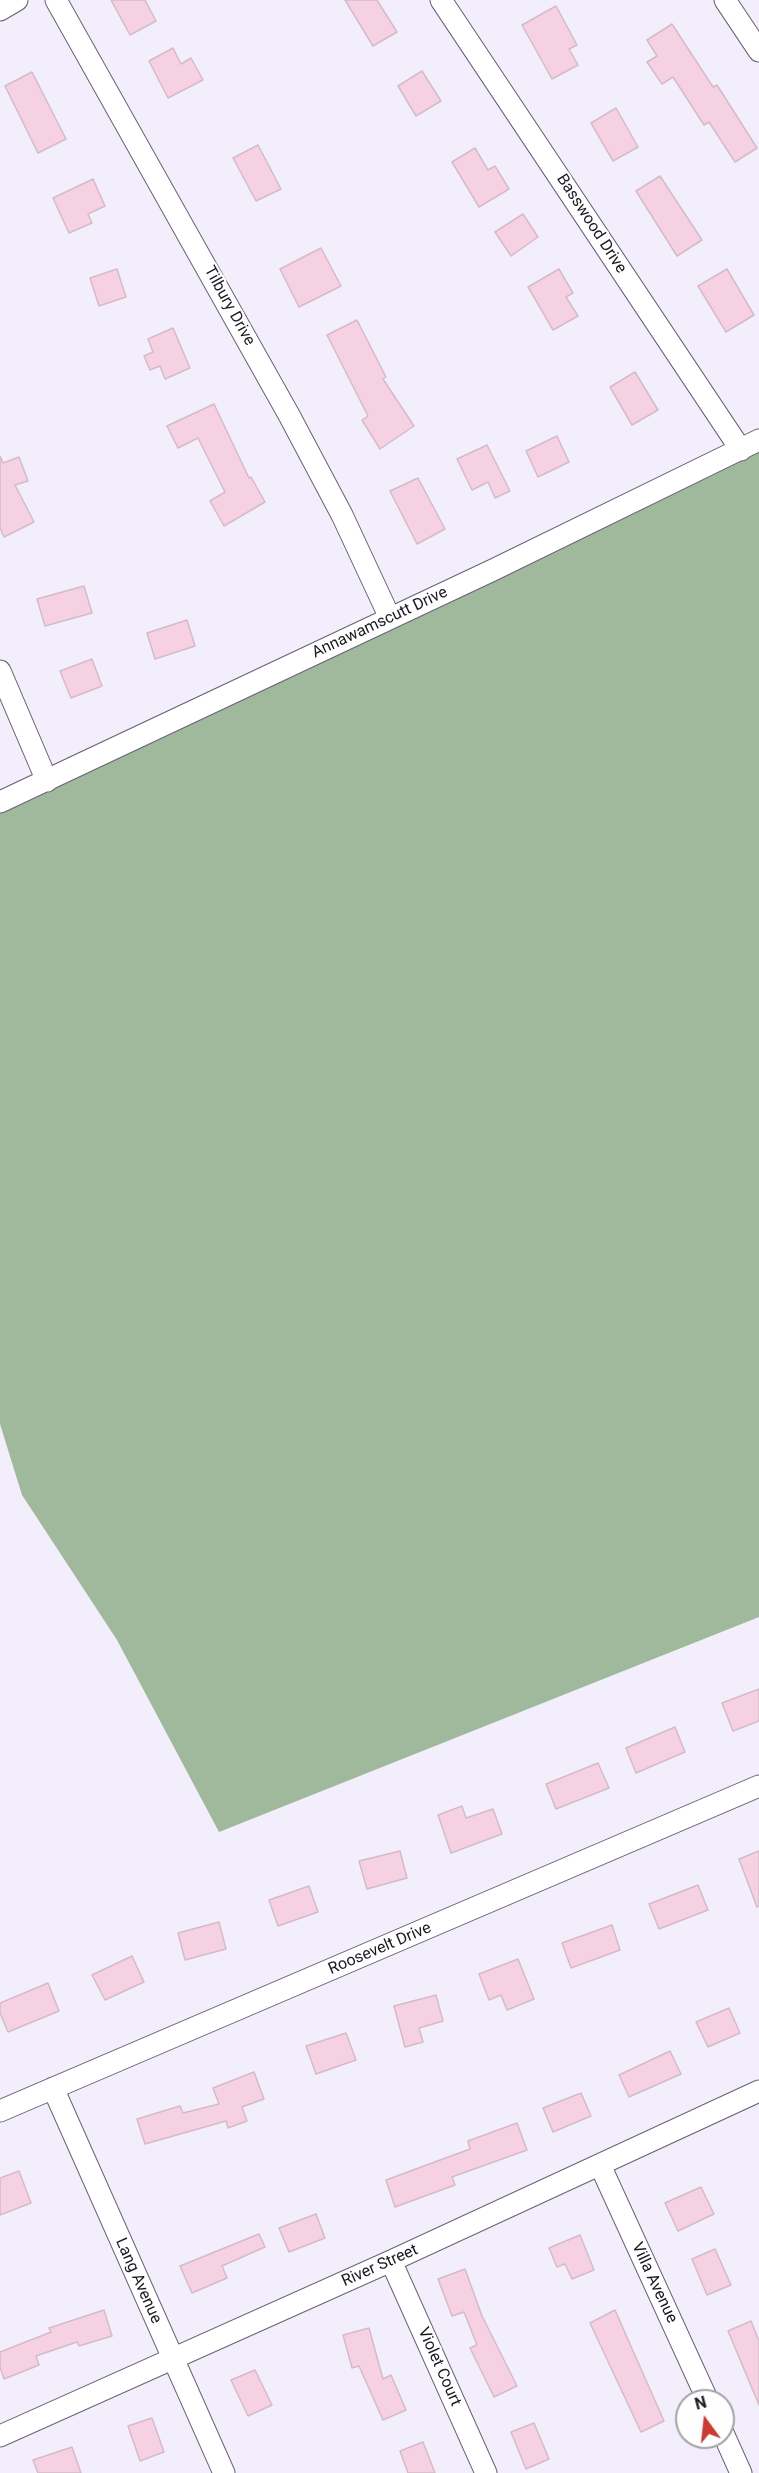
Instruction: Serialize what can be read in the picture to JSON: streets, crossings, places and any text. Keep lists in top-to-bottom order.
{
  "streets": {
    "street": [
      "Basswood Drive",
      "Tilbury Drive",
      "Annawamscutt Drive",
      "Roosevelt Drive",
      "River Street",
      "Lang Avenue",
      "Villa Avenue",
      "Violet Court"
    ]
  },
  "crossings": [
    ["Basswood Drive", "Annawamscutt Drive"],
    ["Tilbury Drive", "Annawamscutt Drive"],
    ["Roosevelt Drive", "Lang Avenue"],
    ["River Street", "Lang Avenue"],
    ["River Street", "Villa Avenue"],
    ["River Street", "Violet Court"]
  ],
  "north": "top"
}
